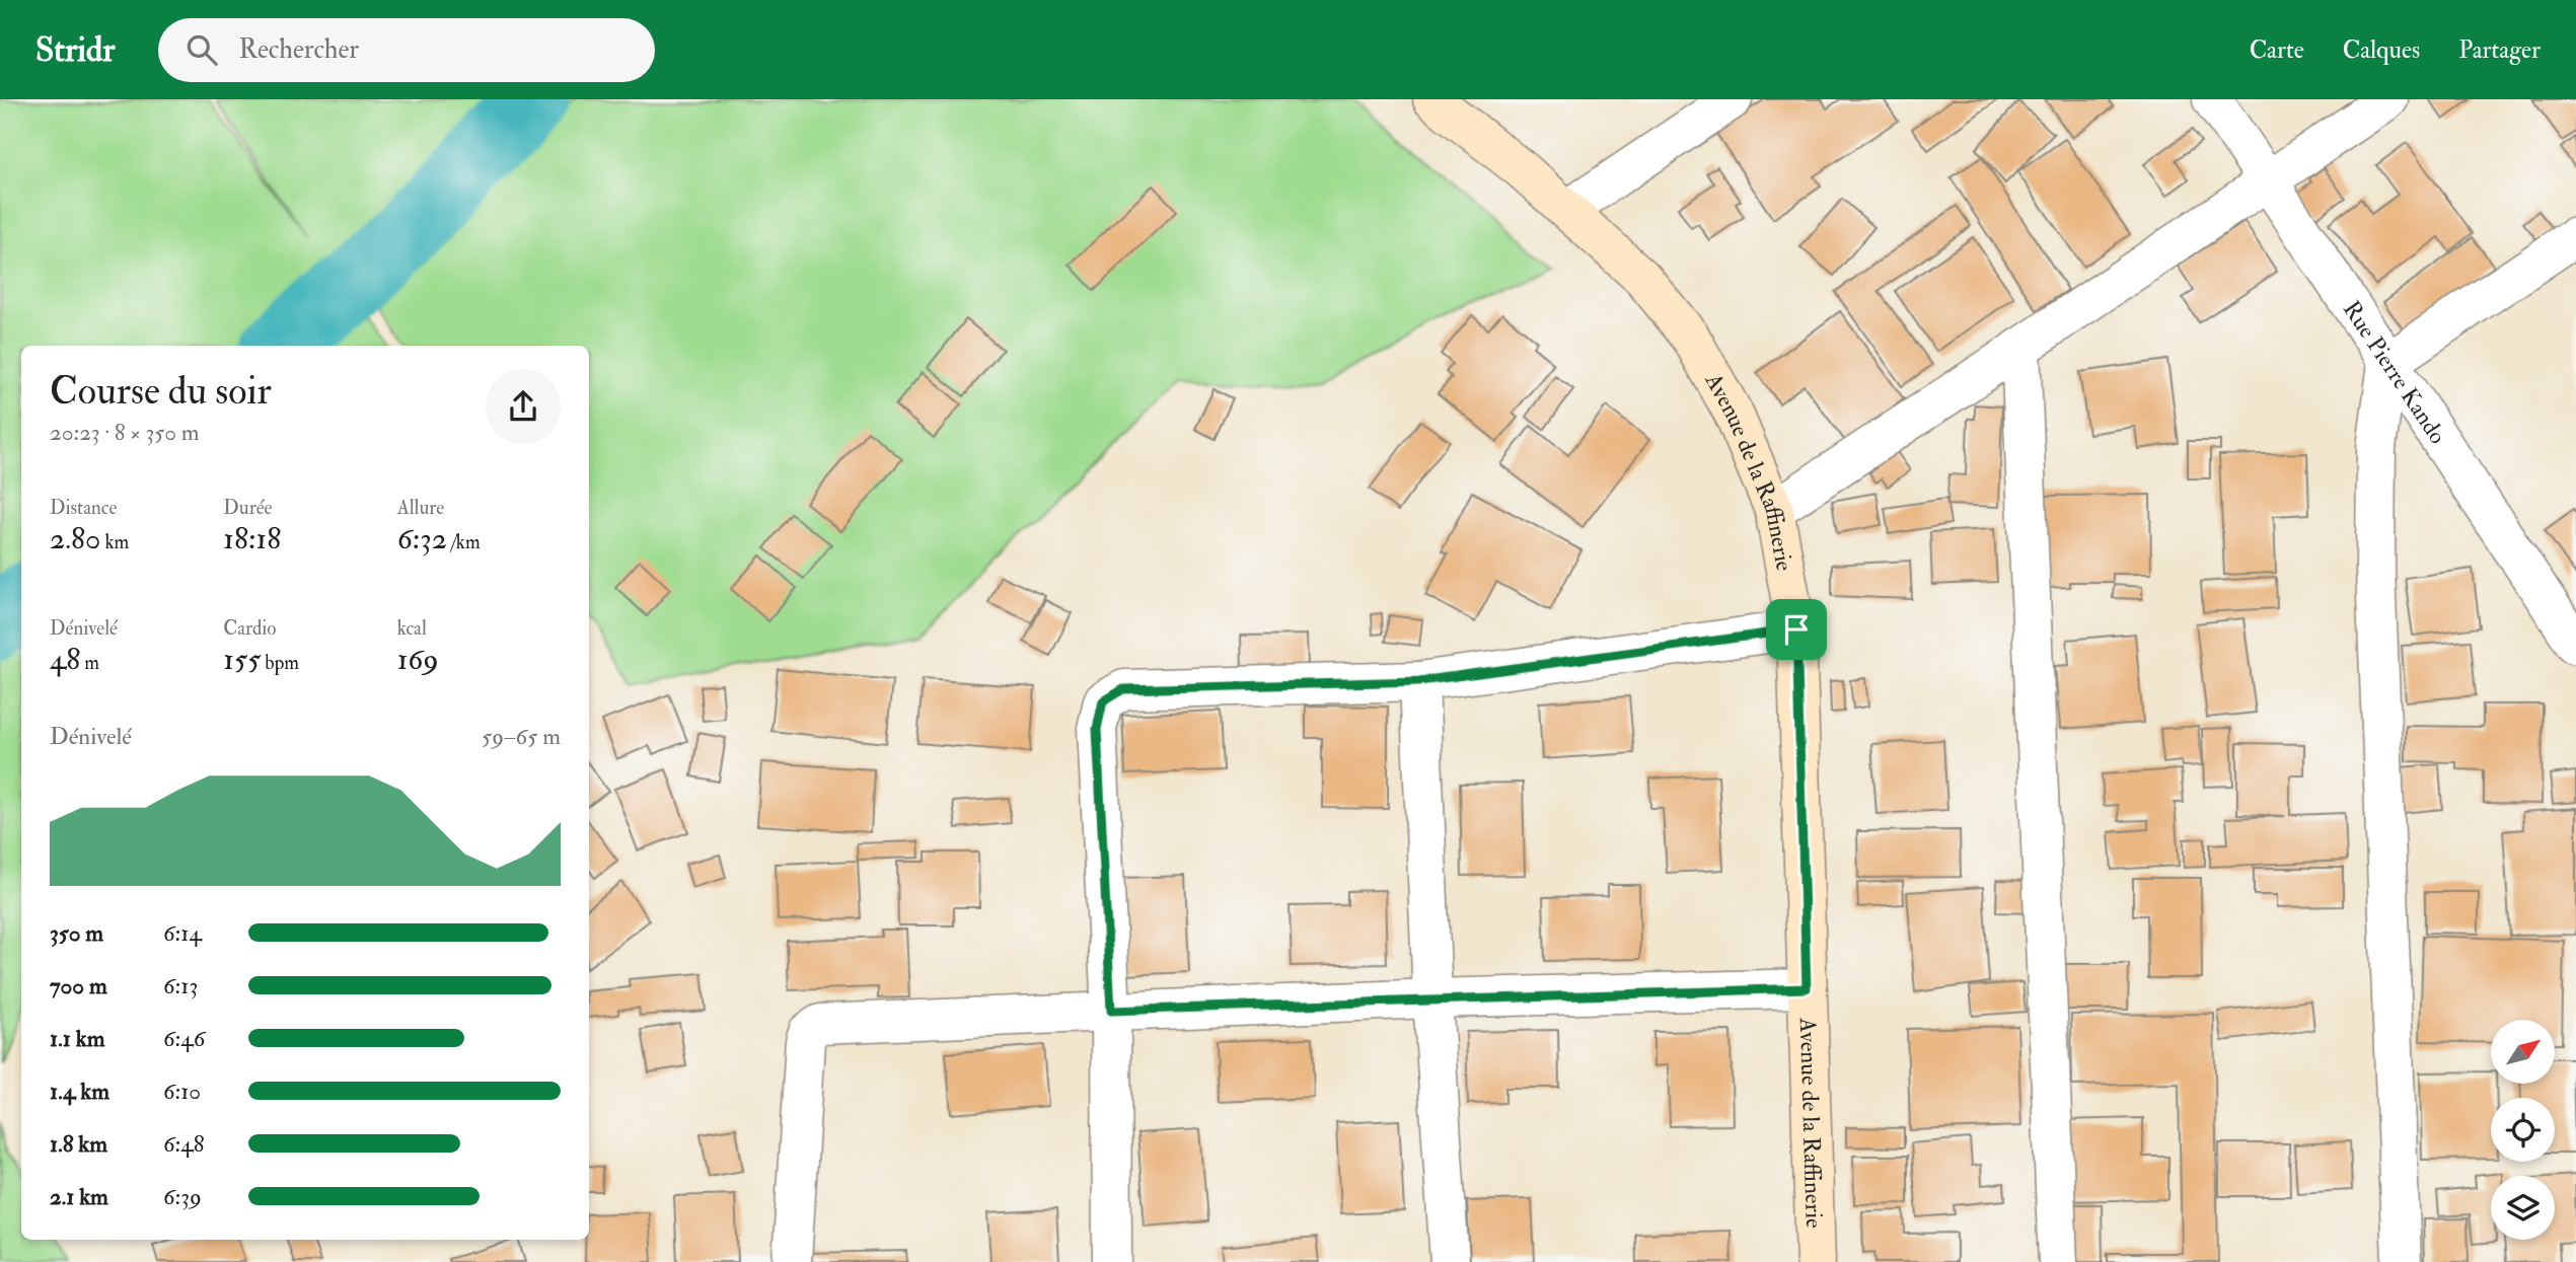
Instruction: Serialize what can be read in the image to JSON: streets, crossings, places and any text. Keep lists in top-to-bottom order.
{
  "streets": {
    "street": ["Rue Pierre Kando", "Avenue de la Raffinerie"]
  },
  "north": "top right",
  "page": {
    "header": "Stridr",
    "search": "Rechercher",
    "nav": ["Carte", "Calques", "Partager"],
    "heading": ["Course du soir", "20:23 · 8 × 350 m"],
    "stats": [
      ["Distance", "2.80 km"],
      ["Durée", "18:18"],
      ["Allure", "6:32 /km"],
      ["Dénivelé", "48 m"],
      ["Cardio", "155 bpm"],
      ["kcal", "169"]
    ],
    "chart": ["Dénivelé", "59–65 m"],
    "list": [
      {
        "name": "350 m",
        "note": "6:14"
      },
      {
        "name": "700 m",
        "note": "6:13"
      },
      {
        "name": "1.1 km",
        "note": "6:46"
      },
      {
        "name": "1.4 km",
        "note": "6:10"
      },
      {
        "name": "1.8 km",
        "note": "6:48"
      },
      {
        "name": "2.1 km",
        "note": "6:39"
      }
    ]
  }
}
